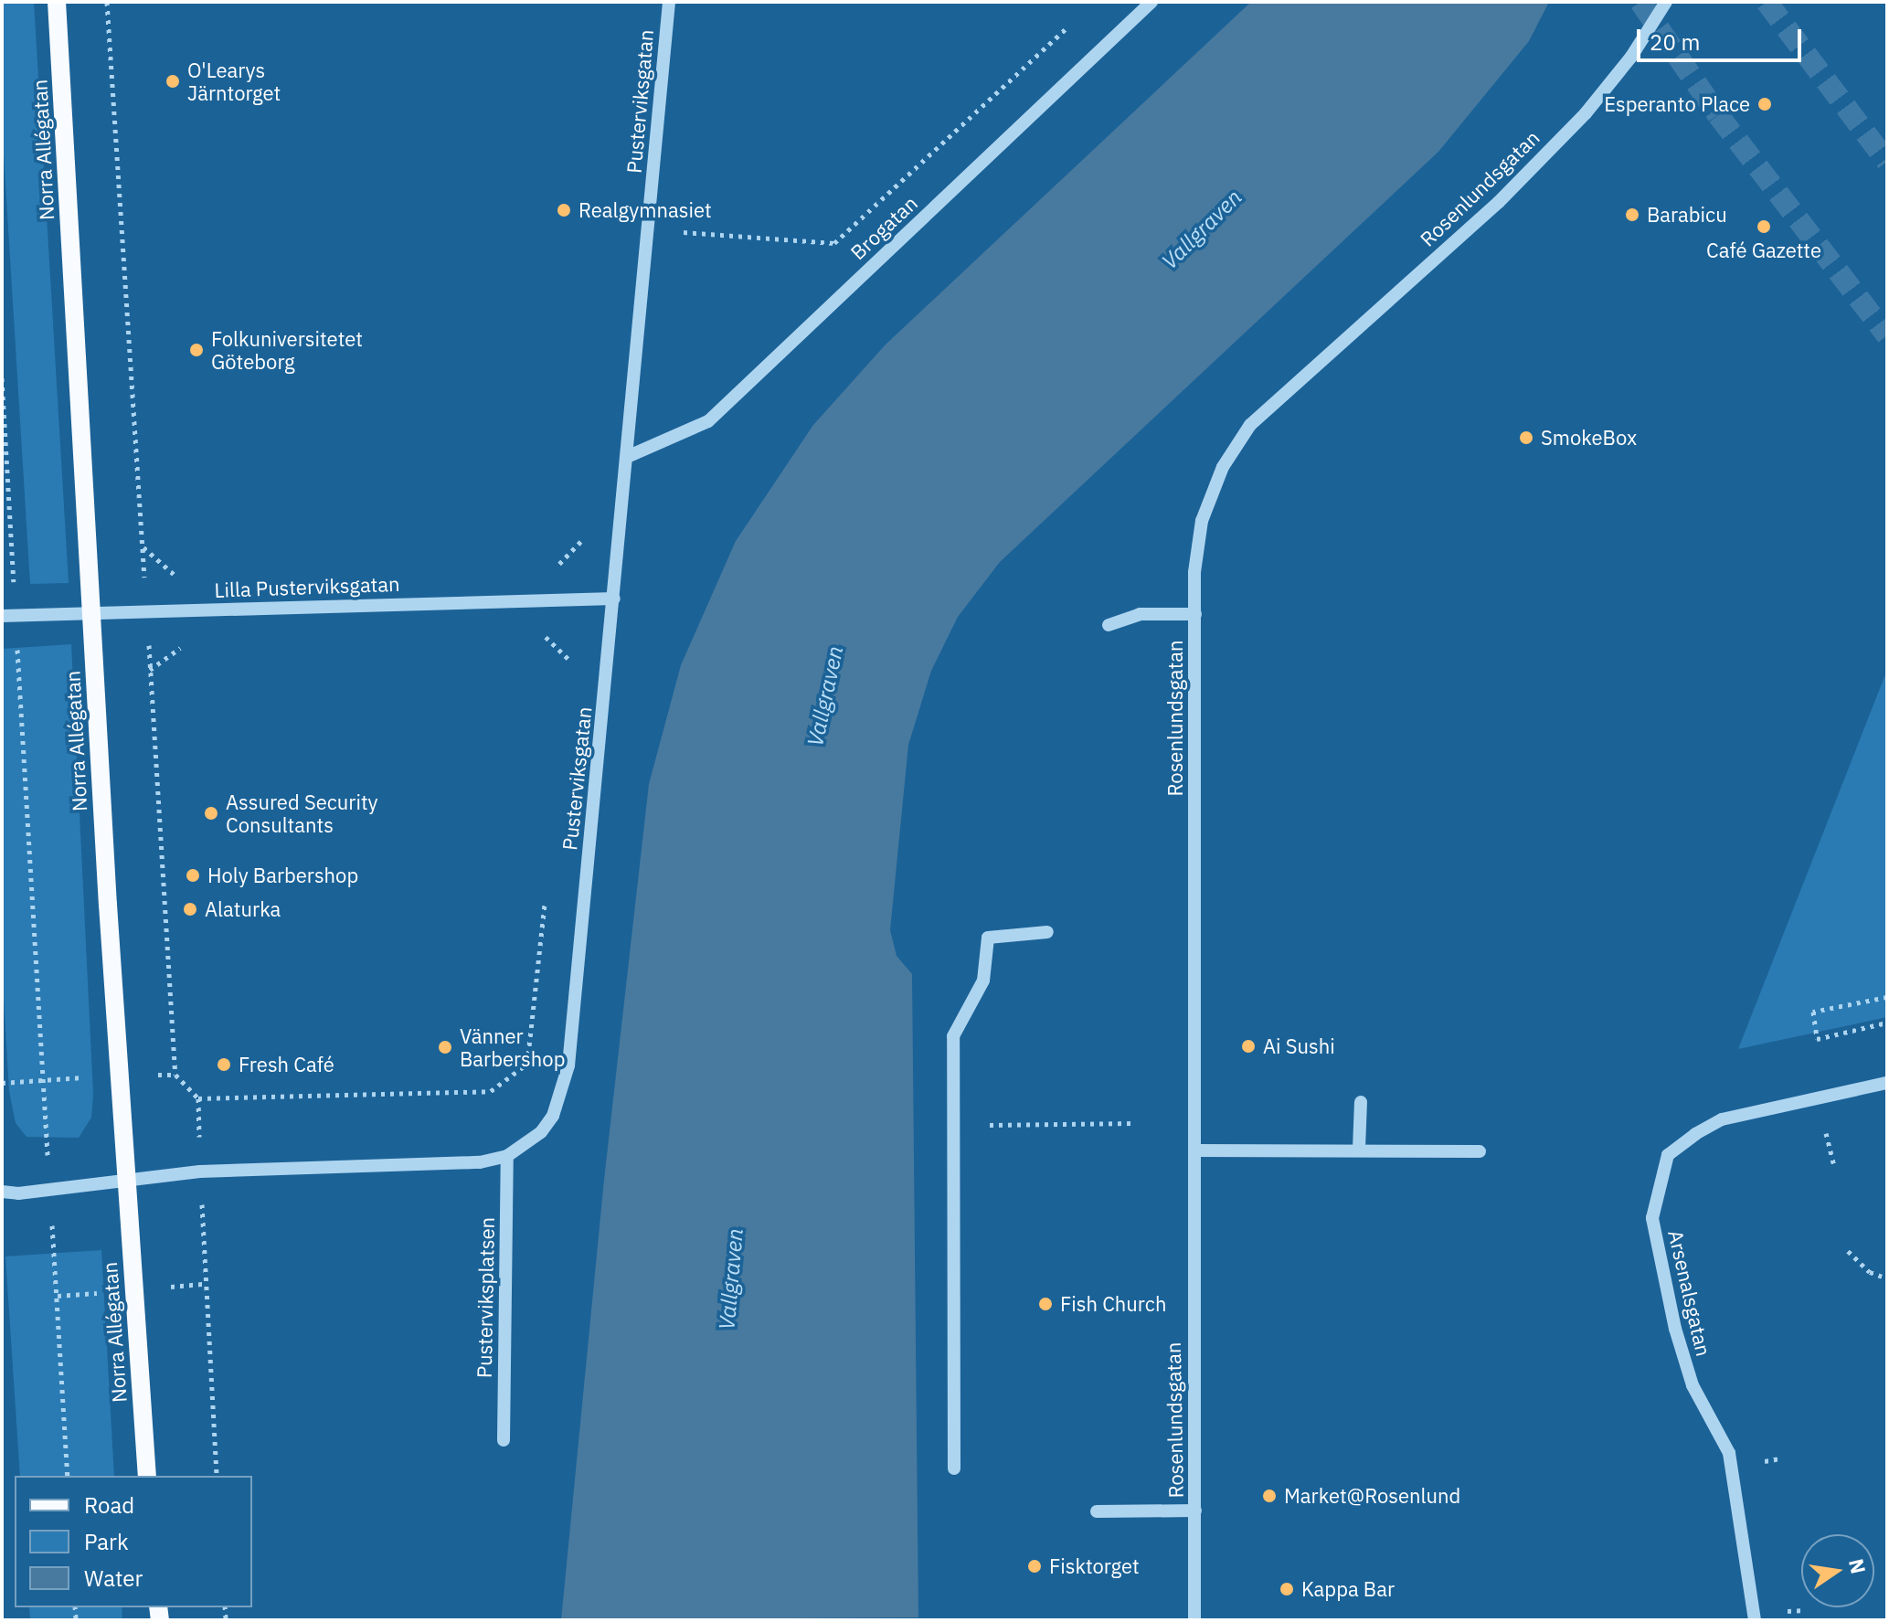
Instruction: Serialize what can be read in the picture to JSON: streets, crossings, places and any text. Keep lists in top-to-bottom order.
{
  "streets": {
    "main road": ["Norra Allégatan"],
    "street": [
      "Pusterviksgatan",
      "Rosenlundsgatan",
      "Brogatan",
      "Lilla Pusterviksgatan",
      "Arsenalsgatan",
      "Pusterviksplatsen"
    ]
  },
  "crossings": [
    ["Pusterviksgatan", "Norra Allégatan"],
    ["Pusterviksgatan", "Brogatan"],
    ["Pusterviksgatan", "Lilla Pusterviksgatan"],
    ["Pusterviksgatan", "Pusterviksplatsen"],
    ["Norra Allégatan", "Lilla Pusterviksgatan"]
  ],
  "water": ["Vallgraven"],
  "places": [
    "O'Learys Järntorget",
    "Esperanto Place",
    "Realgymnasiet",
    "Barabicu",
    "Café Gazette",
    "Folkuniversitetet Göteborg",
    "SmokeBox",
    "Assured Security Consultants",
    "Holy Barbershop",
    "Alaturka",
    "Ai Sushi",
    "Vänner Barbershop",
    "Fresh Café",
    "Fish Church",
    "Market@Rosenlund",
    "Fisktorget",
    "Kappa Bar"
  ],
  "legend": ["Road", "Park", "Water"],
  "scale_bar": "20 m",
  "north": "right"
}
